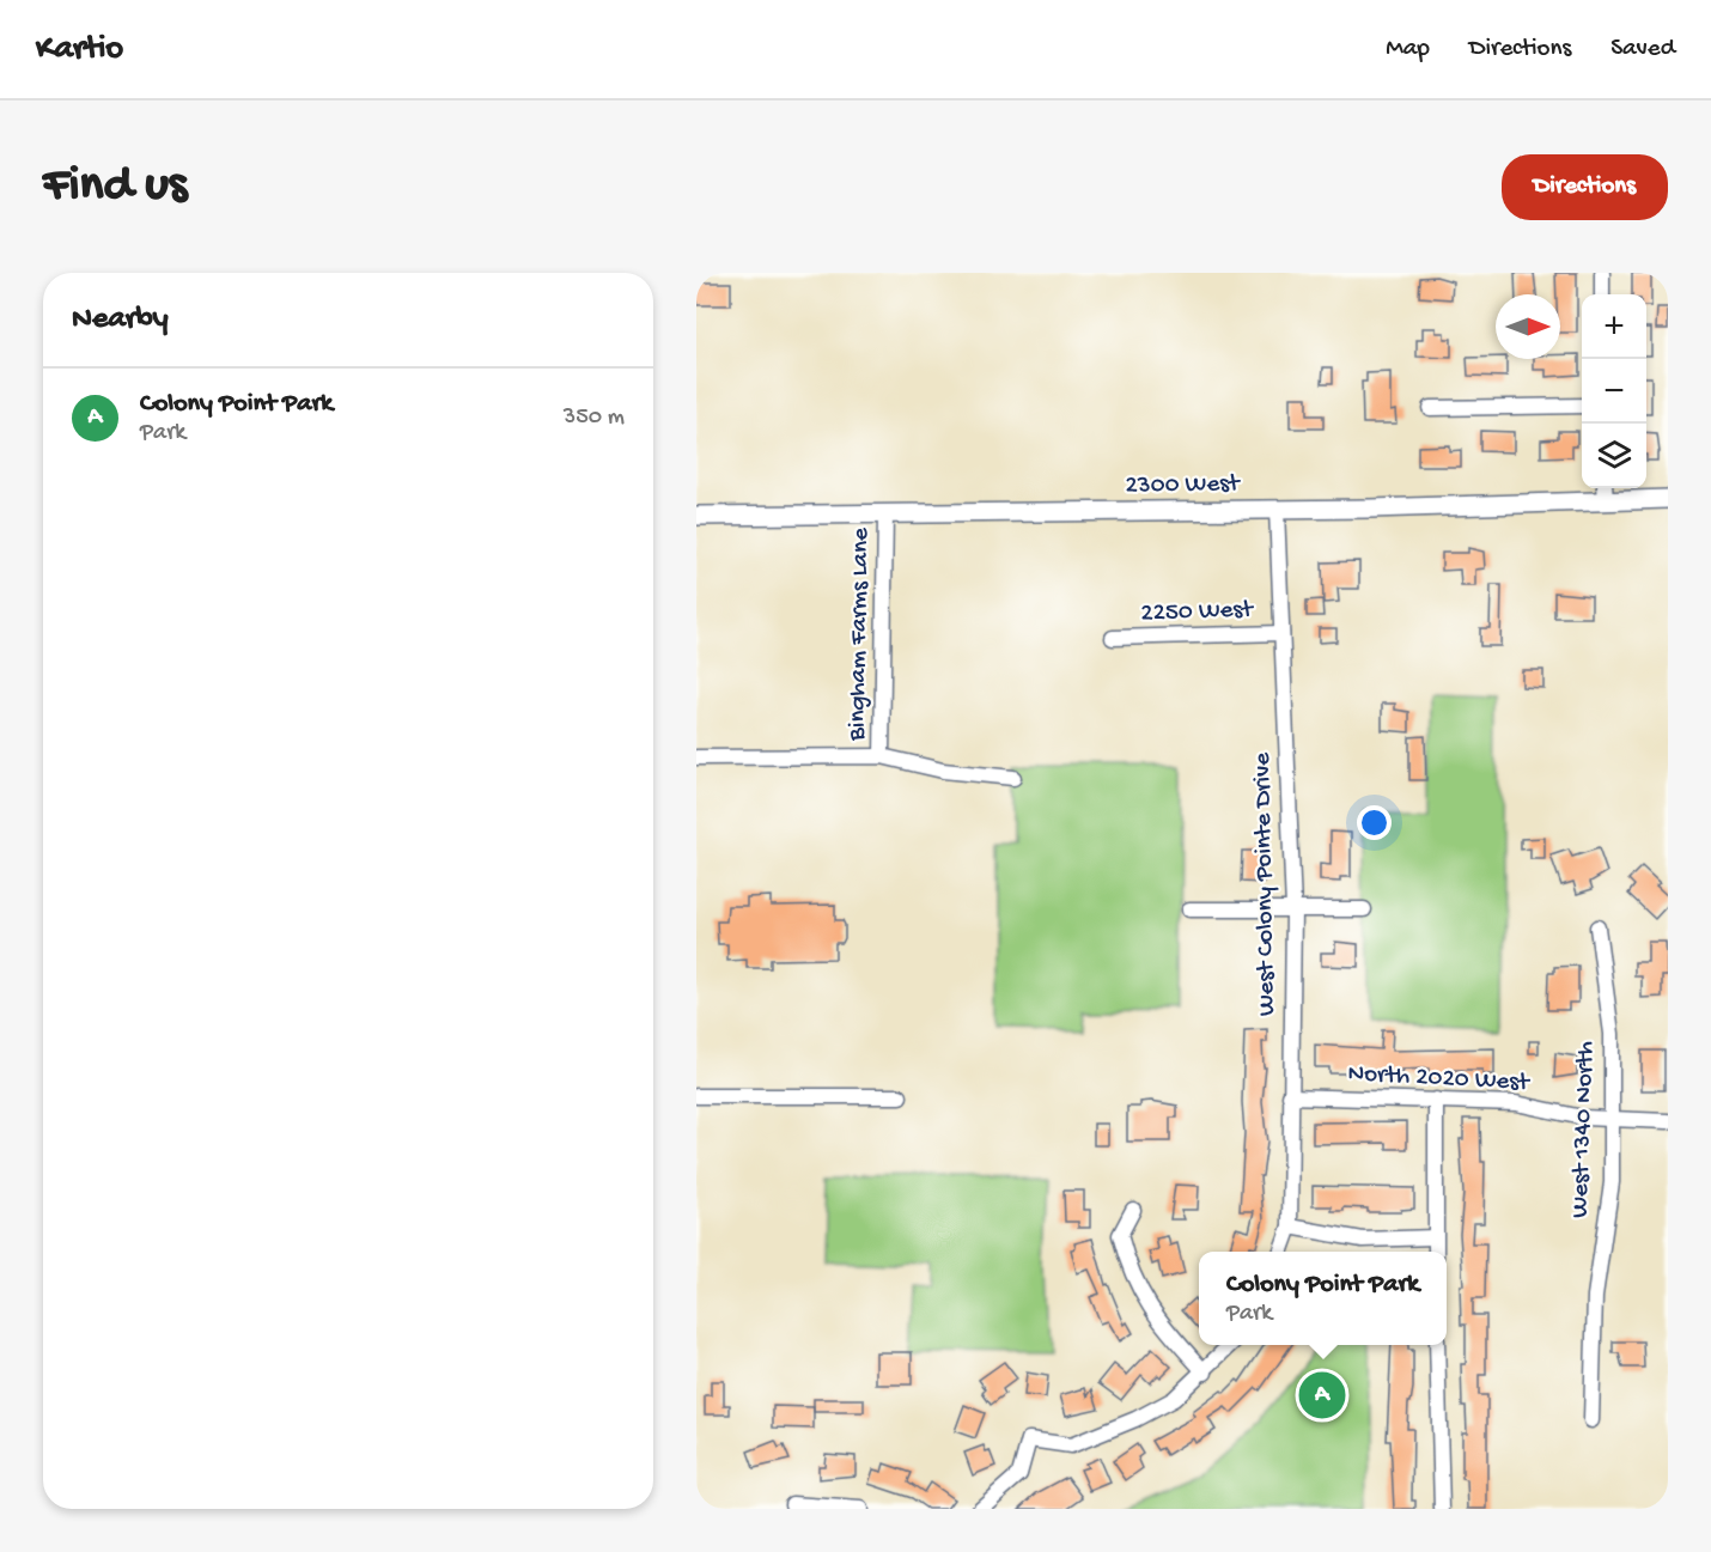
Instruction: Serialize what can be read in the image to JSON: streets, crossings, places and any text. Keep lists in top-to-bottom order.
{
  "streets": {
    "main road": ["2300 West"],
    "street": [
      "2250 West",
      "Bingham Farms Lane",
      "West Colony Pointe Drive",
      "North 2020 West",
      "West 1340 North"
    ]
  },
  "crossings": [
    ["2300 West", "Bingham Farms Lane"],
    ["2300 West", "West Colony Pointe Drive"],
    ["2250 West", "West Colony Pointe Drive"],
    ["West Colony Pointe Drive", "North 2020 West"],
    ["North 2020 West", "West 1340 North"]
  ],
  "north": "right",
  "page": {
    "header": "Kartio",
    "nav": ["Map", "Directions", "Saved"],
    "buttons": "Directions",
    "title": "Find us",
    "heading": "Nearby",
    "map_buttons": ["+", "−"],
    "list": [
      {
        "mark": "A",
        "name": "Colony Point Park",
        "note": "Park",
        "value": "350 m"
      }
    ],
    "popup": ["Colony Point Park", "Park"],
    "pins": "A"
  }
}
